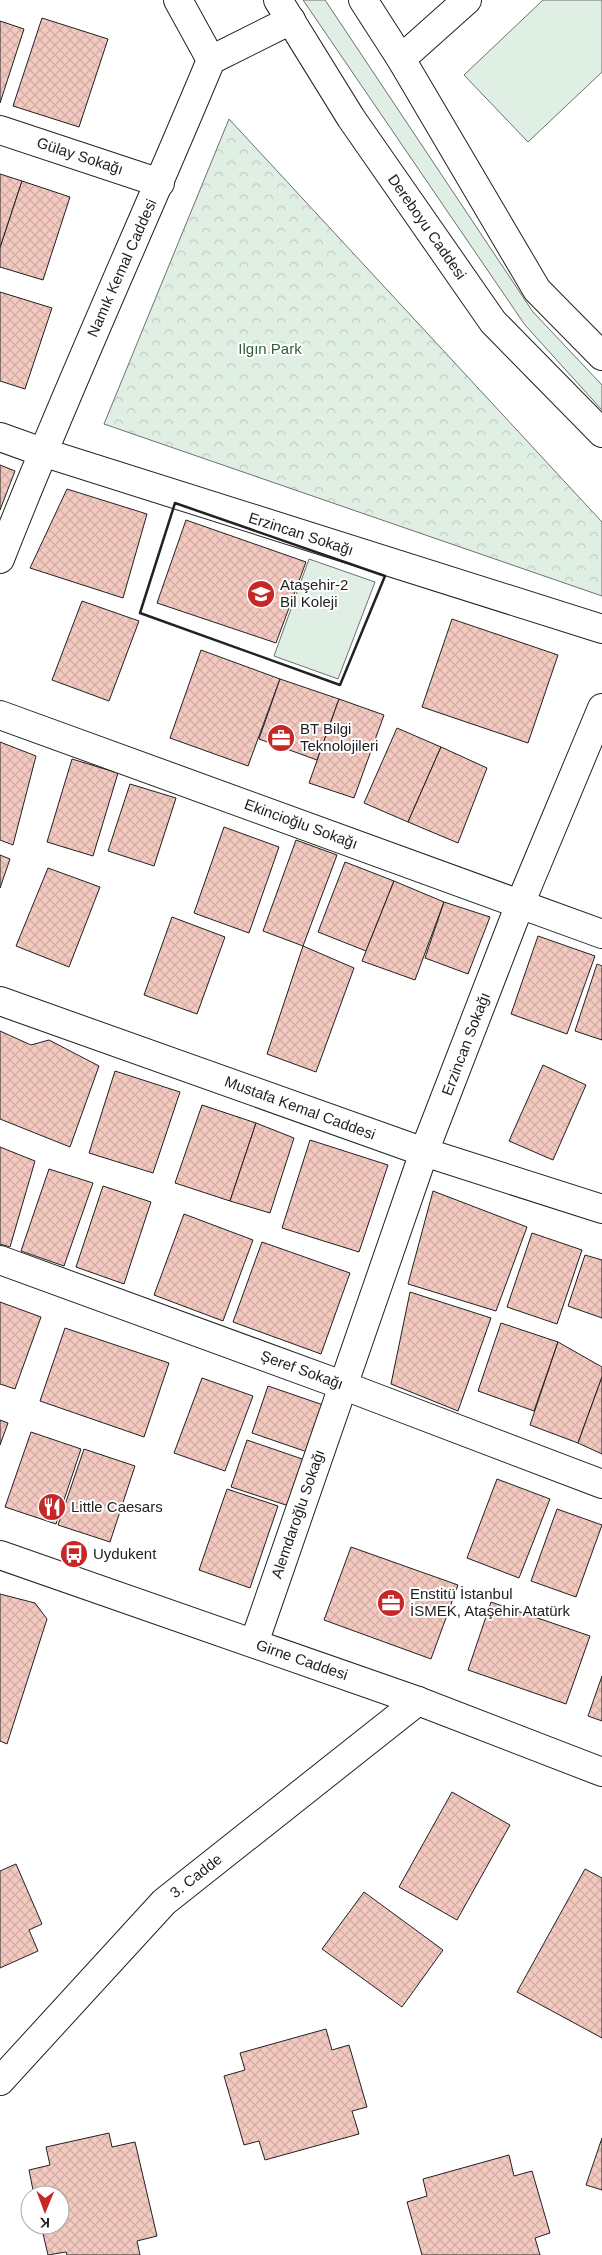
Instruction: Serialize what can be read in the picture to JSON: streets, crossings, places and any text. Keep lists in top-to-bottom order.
{
  "streets": {
    "street": [
      "Gülay Sokağı",
      "Dereboyu Caddesi",
      "Namık Kemal Caddesi",
      "Erzincan Sokağı",
      "Ekincioğlu Sokağı",
      "Mustafa Kemal Caddesi",
      "Şeref Sokağı",
      "Alemdaroğlu Sokağı",
      "Girne Caddesi",
      "3. Cadde"
    ]
  },
  "crossings": [
    ["Gülay Sokağı", "Namık Kemal Caddesi"],
    ["Namık Kemal Caddesi", "Erzincan Sokağı"],
    ["Erzincan Sokağı", "Ekincioğlu Sokağı"],
    ["Erzincan Sokağı", "Mustafa Kemal Caddesi"],
    ["Erzincan Sokağı", "Şeref Sokağı"],
    ["Erzincan Sokağı", "Alemdaroğlu Sokağı"],
    ["Şeref Sokağı", "Alemdaroğlu Sokağı"],
    ["Alemdaroğlu Sokağı", "Girne Caddesi"],
    ["Girne Caddesi", "3. Cadde"]
  ],
  "parks": ["Ilgın Park"],
  "places": {
    "school or university": ["Ataşehir-2 Bil Koleji"],
    "office": ["BT Bilgi Teknolojileri", "Enstitü İstanbul İSMEK, Ataşehir Atatürk"],
    "restaurant": ["Little Caesars"],
    "bus stop": ["Uydukent"]
  },
  "north": "bottom"
}
